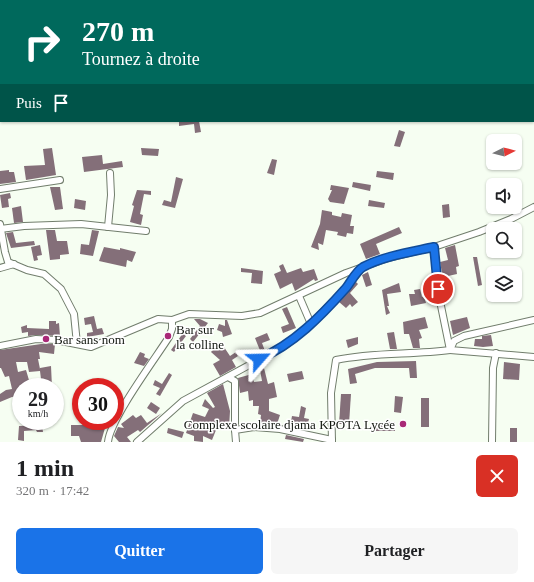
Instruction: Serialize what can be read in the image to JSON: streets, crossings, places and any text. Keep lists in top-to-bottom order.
{
  "places": ["Bar sur la colline", "Bar sans nom", "Complexe scolaire djama KPOTA Lycée"],
  "north": "right",
  "page": {
    "turn": ["270 m", "Tournez à droite"],
    "then": "Puis",
    "speed": "29 km/h",
    "limit": "30",
    "heading": ["1 min", "320 m · 17:42"],
    "buttons": ["Quitter", "Partager"]
  }
}
